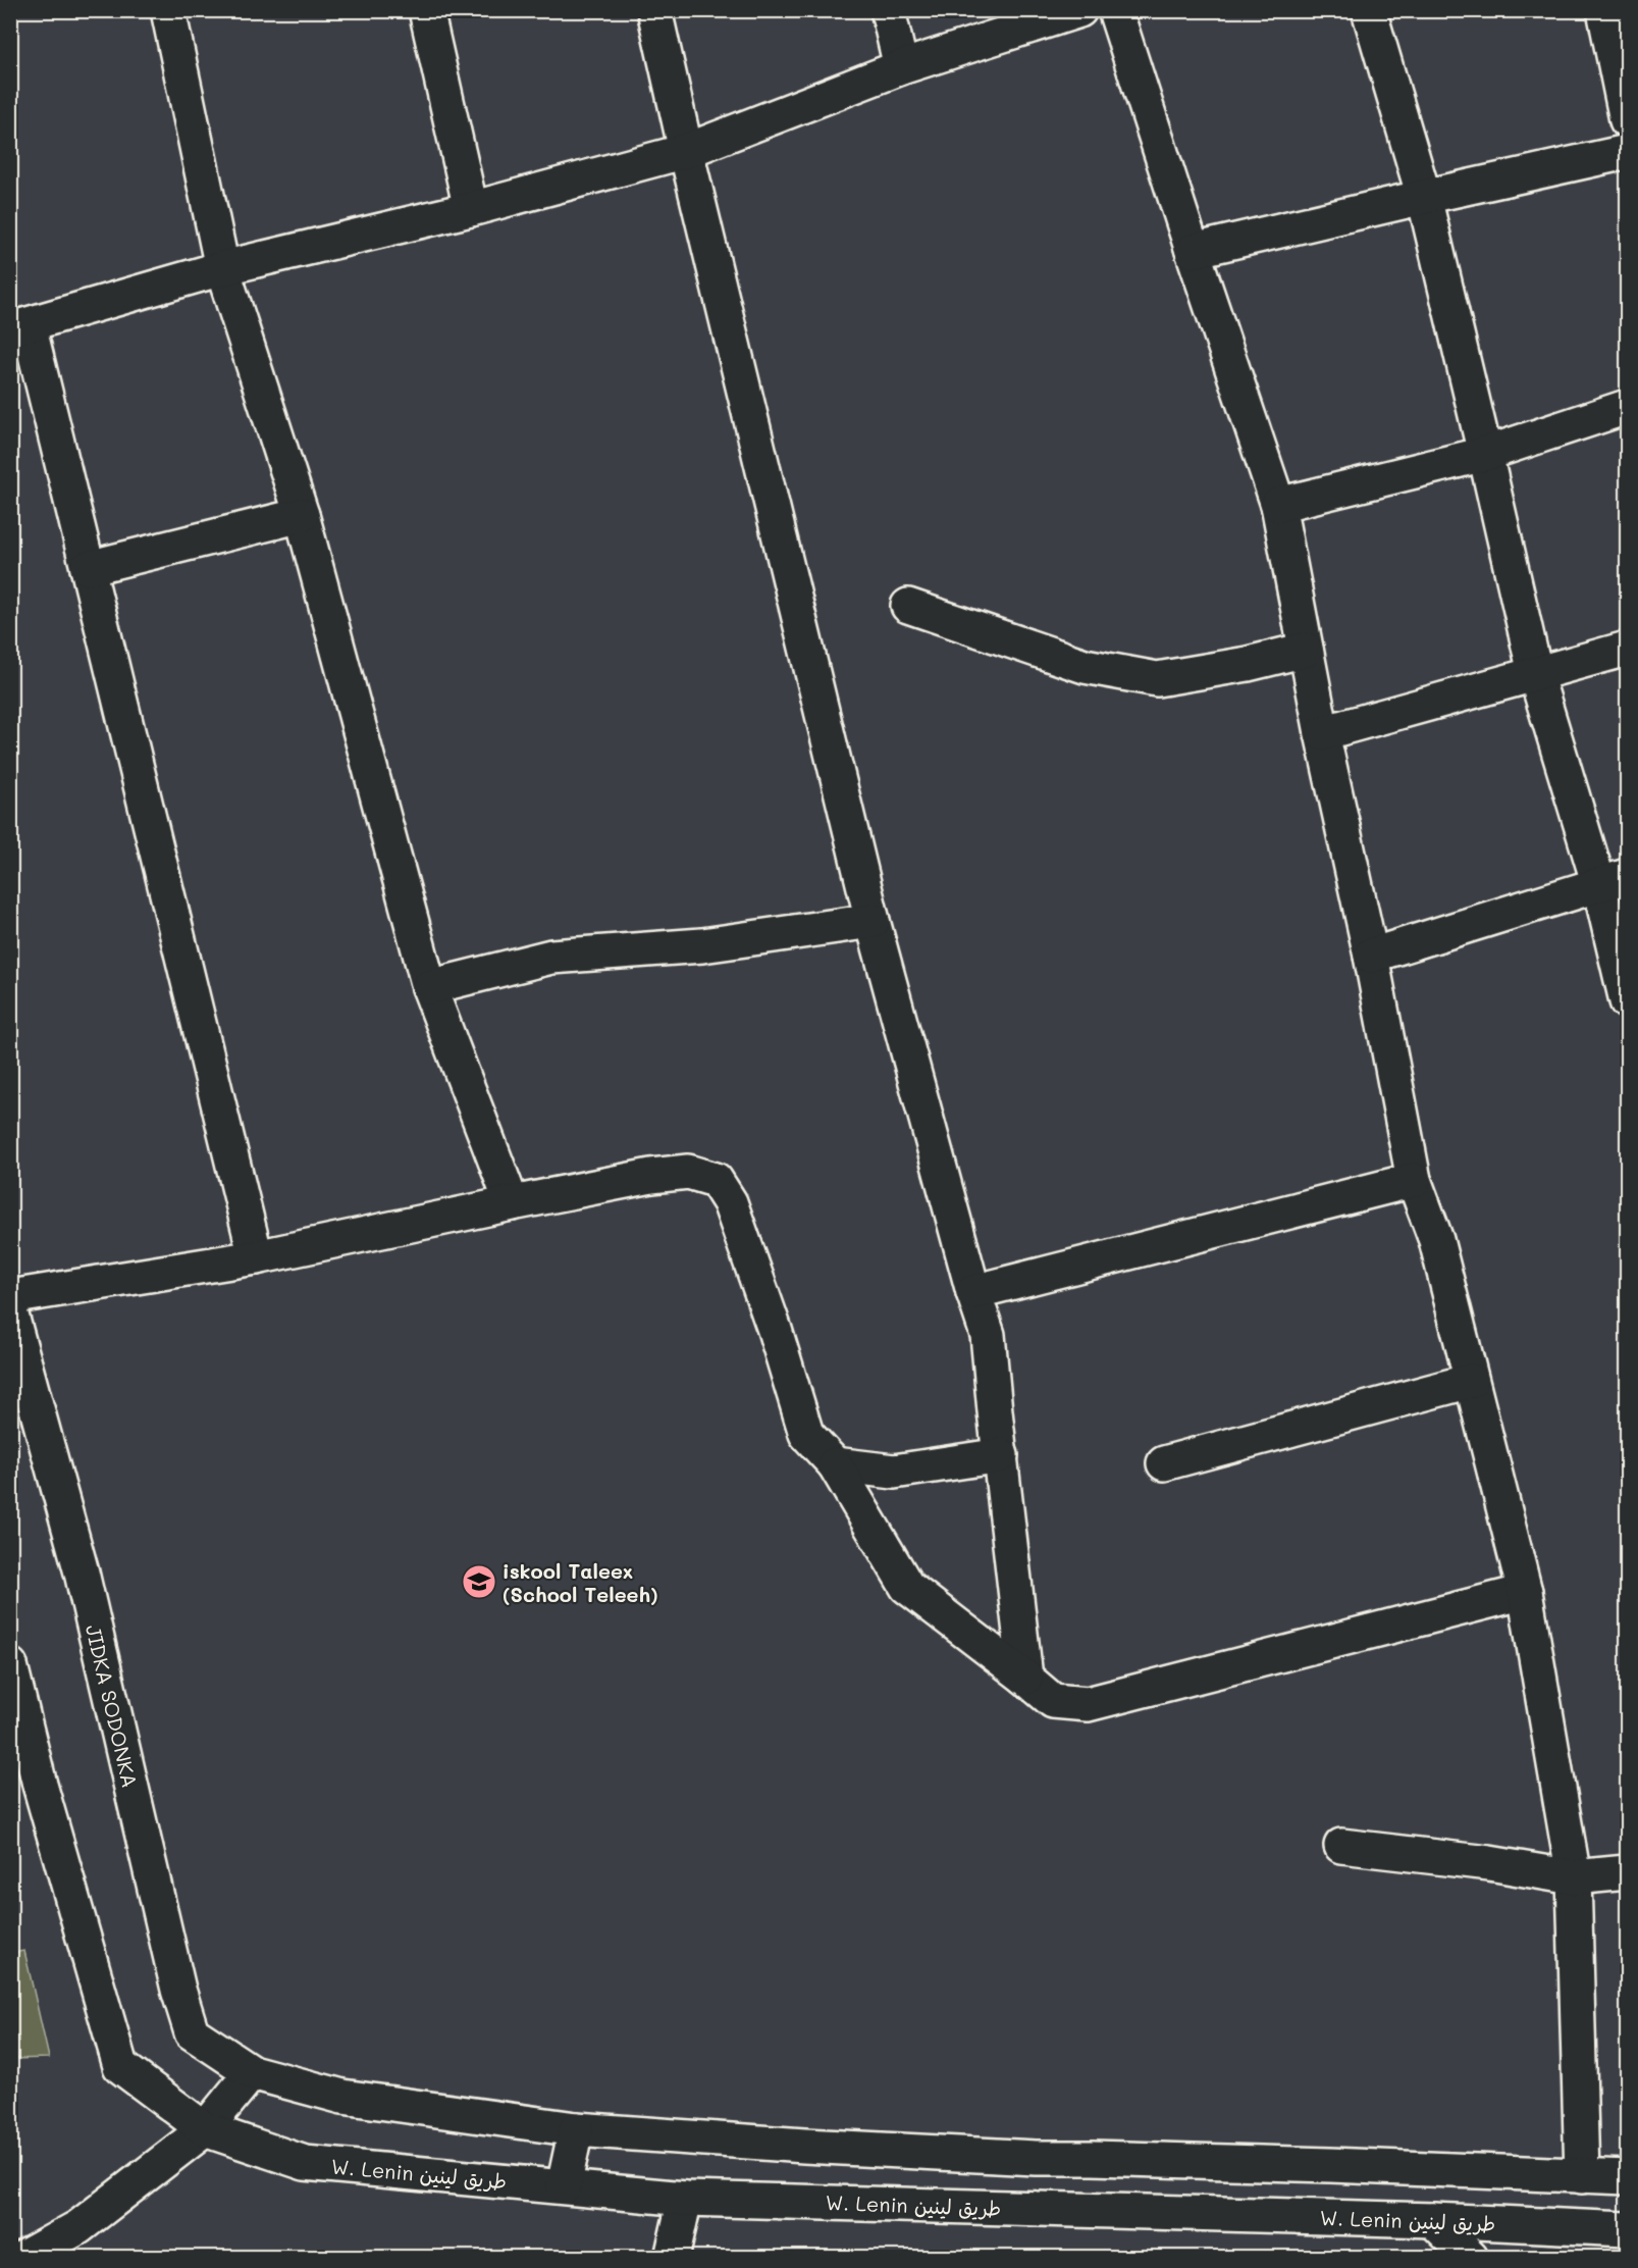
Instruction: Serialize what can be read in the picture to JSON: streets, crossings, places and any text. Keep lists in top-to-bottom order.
{
  "streets": {
    "street": ["JIDKA SODONKA", "W. Lenin طريق لينين"]
  },
  "places": {
    "school or university": ["iskool Taleex (School Teleeh)"]
  }
}
